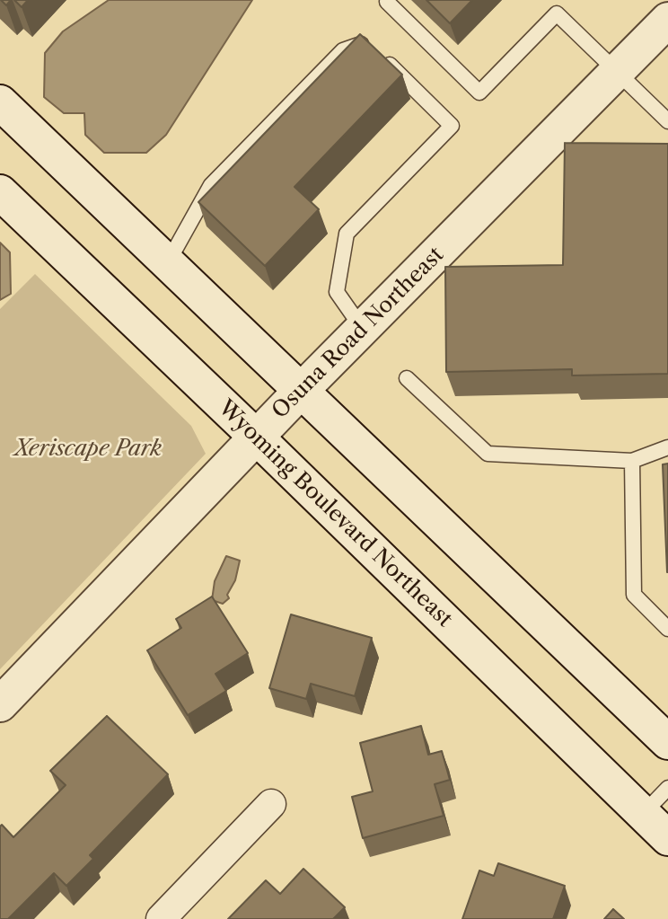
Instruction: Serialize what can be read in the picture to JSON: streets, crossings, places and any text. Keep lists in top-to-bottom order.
{
  "streets": {
    "main road": ["Osuna Road Northeast", "Wyoming Boulevard Northeast"]
  },
  "crossings": [
    ["Osuna Road Northeast", "Wyoming Boulevard Northeast"]
  ],
  "parks": ["Xeriscape Park"]
}
